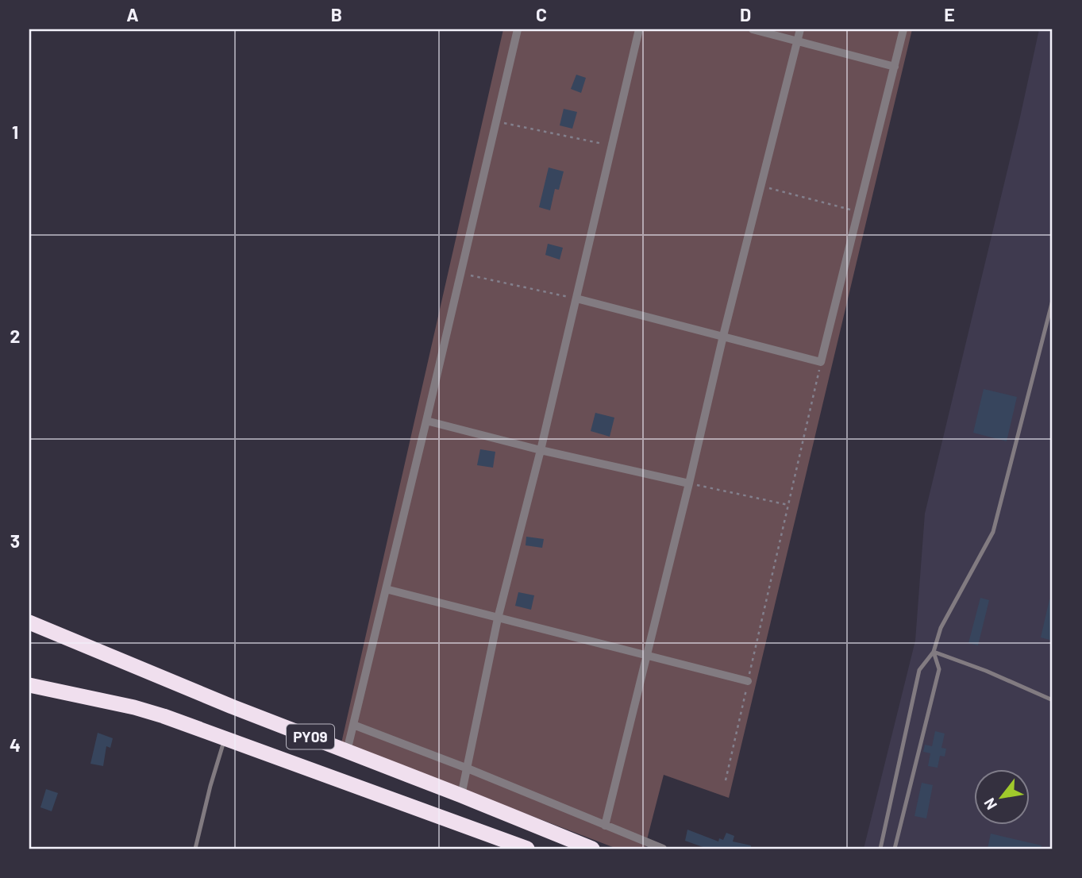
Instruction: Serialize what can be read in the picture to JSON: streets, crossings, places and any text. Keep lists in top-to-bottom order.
{
  "streets": {
    "highway": ["PY09"]
  },
  "north": "bottom left",
  "grid": {
    "columns": [
      "A",
      "B",
      "C",
      "D",
      "E"
    ],
    "rows": [
      "1",
      "2",
      "3",
      "4"
    ]
  }
}
